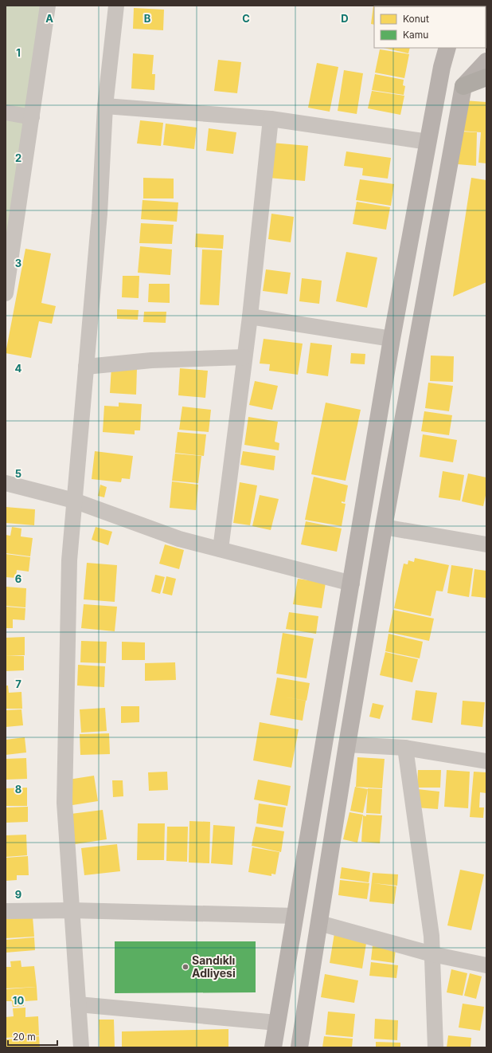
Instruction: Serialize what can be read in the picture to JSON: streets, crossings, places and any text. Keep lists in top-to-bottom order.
{
  "places": ["Sandıklı Adliyesi"],
  "legend": ["Konut", "Kamu"],
  "scale_bar": "20 m",
  "grid": {
    "columns": [
      "A",
      "B",
      "C",
      "D"
    ],
    "rows": [
      "1",
      "2",
      "3",
      "4",
      "5",
      "6",
      "7",
      "8",
      "9",
      "10"
    ]
  }
}
